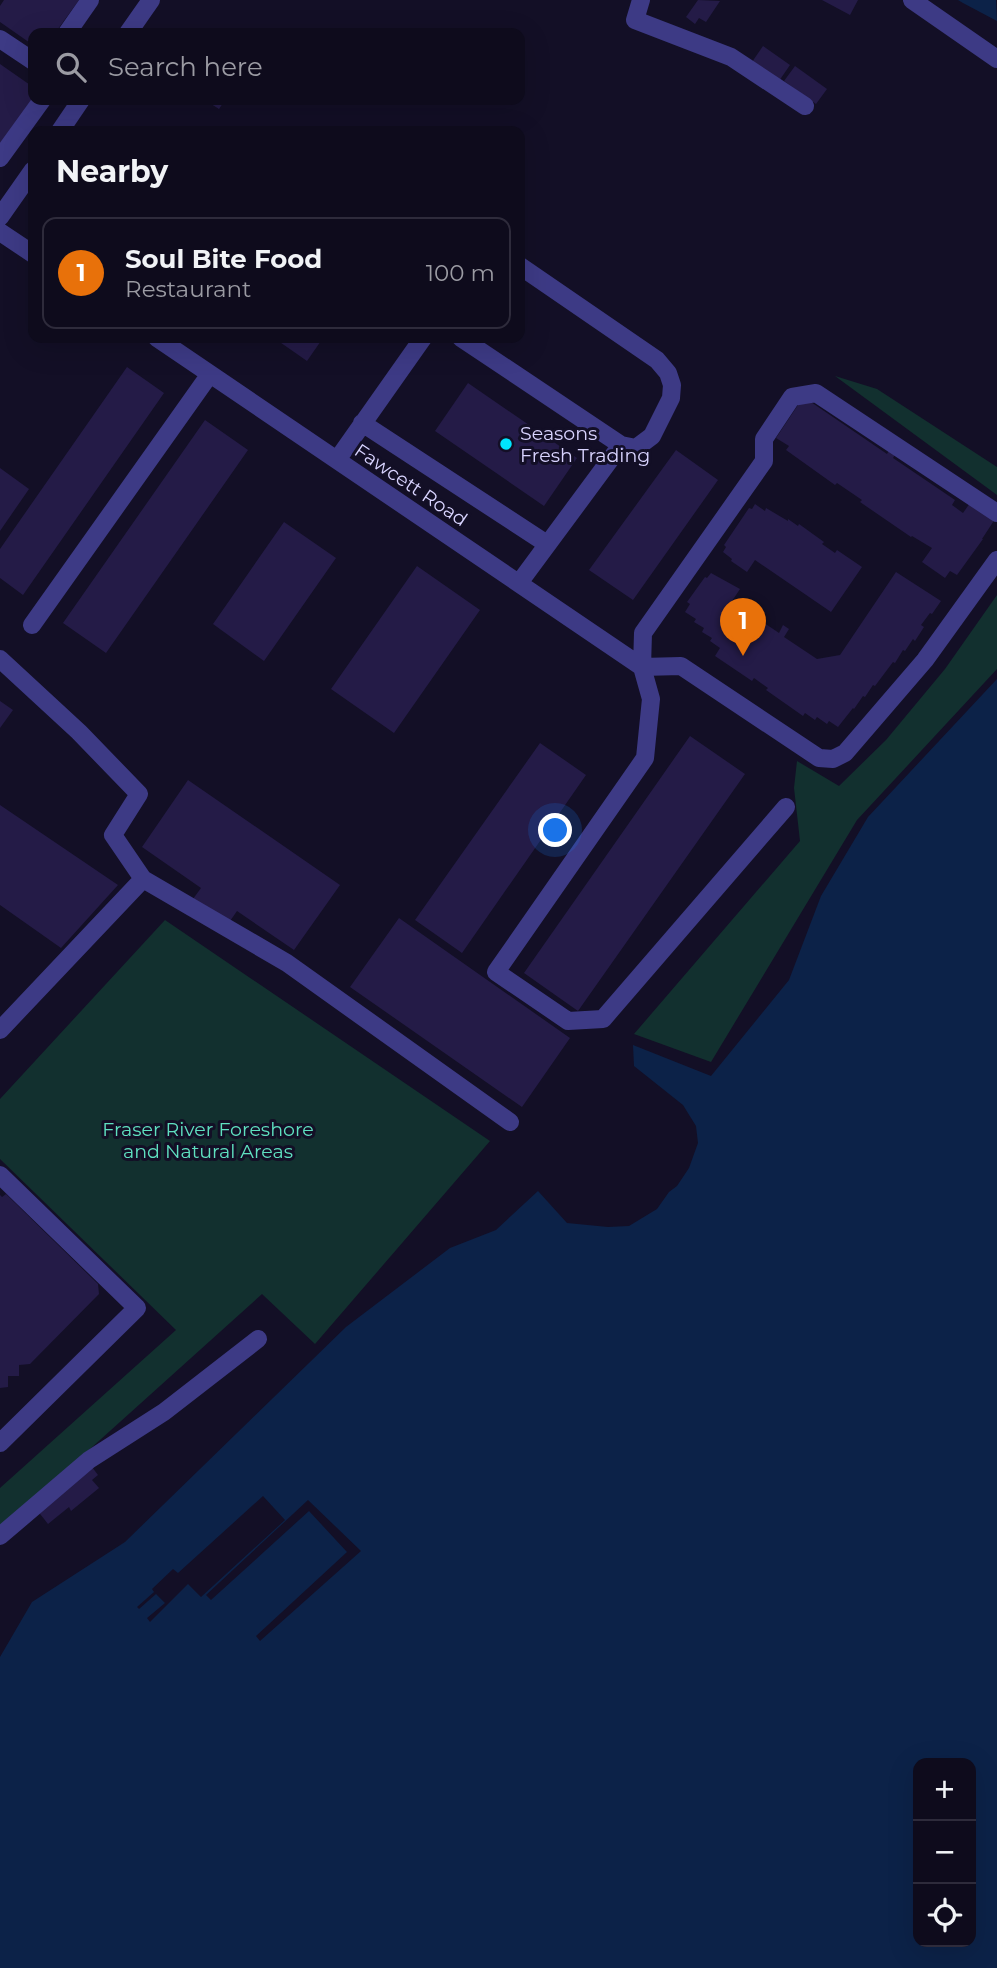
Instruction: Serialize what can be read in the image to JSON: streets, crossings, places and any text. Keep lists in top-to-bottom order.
{
  "streets": {
    "street": ["Fawcett Road"]
  },
  "parks": ["Fraser River Foreshore and Natural Areas"],
  "places": ["Seasons Fresh Trading"],
  "page": {
    "search": "Search here",
    "heading": "Nearby",
    "list": [
      {
        "mark": "1",
        "name": "Soul Bite Food",
        "note": "Restaurant",
        "value": "100 m"
      }
    ],
    "pins": "1",
    "map_buttons": ["+", "−"]
  }
}
